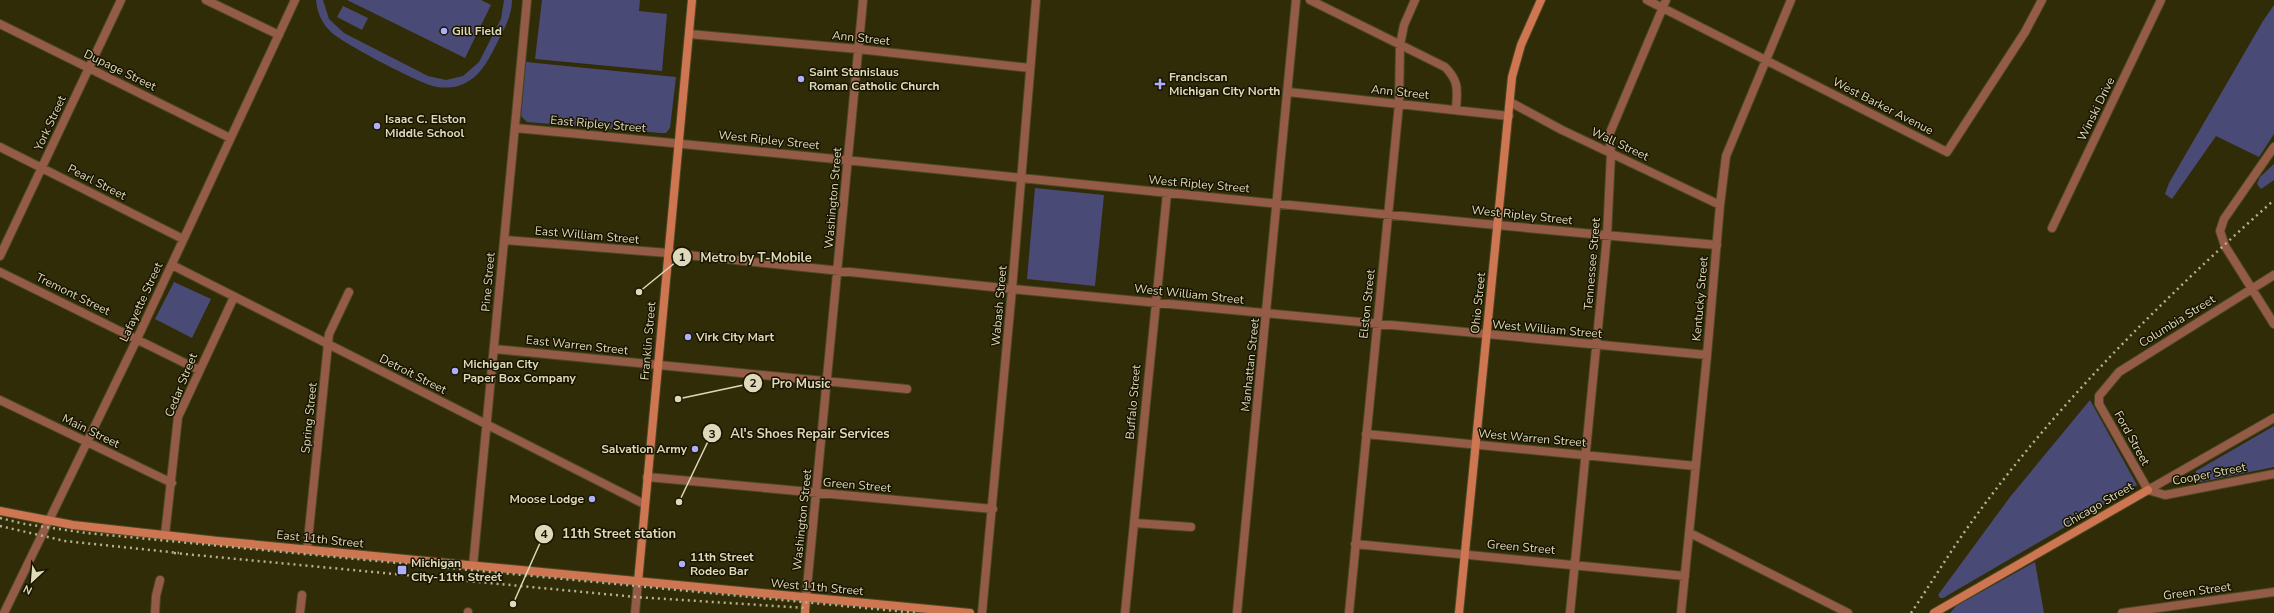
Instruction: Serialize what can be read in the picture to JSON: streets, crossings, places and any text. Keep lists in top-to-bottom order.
{
  "streets": {
    "street": [
      "Ann Street",
      "Dupage Street",
      "West Barker Avenue",
      "Winski Drive",
      "York Street",
      "East Ripley Street",
      "West Ripley Street",
      "Wall Street",
      "Pearl Street",
      "Washington Street",
      "East William Street",
      "Tennessee Street",
      "Pine Street",
      "Tremont Street",
      "West William Street",
      "Kentucky Street",
      "Lafayette Street",
      "Ohio Street",
      "Elston Street",
      "Wabash Street",
      "Columbia Street",
      "Franklin Street",
      "East Warren Street",
      "Manhattan Street",
      "Detroit Street",
      "Cedar Street",
      "Buffalo Street",
      "Spring Street",
      "Main Street",
      "West Warren Street",
      "Ford Street",
      "Cooper Street",
      "Green Street",
      "Chicago Street",
      "East 11th Street",
      "West 11th Street"
    ]
  },
  "crossings": [
    ["Ann Street", "Washington Street"],
    ["Ann Street", "Ohio Street"],
    ["Ann Street", "Elston Street"],
    ["Ann Street", "Wabash Street"],
    ["Ann Street", "Franklin Street"],
    ["Ann Street", "Manhattan Street"],
    ["Dupage Street", "York Street"],
    ["Dupage Street", "Lafayette Street"],
    ["West Barker Avenue", "Tennessee Street"],
    ["West Barker Avenue", "Kentucky Street"],
    ["York Street", "Pearl Street"],
    ["East Ripley Street", "West Ripley Street"],
    ["East Ripley Street", "Pine Street"],
    ["East Ripley Street", "Franklin Street"],
    ["West Ripley Street", "Washington Street"],
    ["West Ripley Street", "Tennessee Street"],
    ["West Ripley Street", "Kentucky Street"],
    ["West Ripley Street", "Ohio Street"],
    ["West Ripley Street", "Elston Street"],
    ["West Ripley Street", "Wabash Street"],
    ["West Ripley Street", "Franklin Street"],
    ["West Ripley Street", "Manhattan Street"],
    ["West Ripley Street", "Buffalo Street"],
    ["Wall Street", "Tennessee Street"],
    ["Wall Street", "Kentucky Street"],
    ["Wall Street", "Ohio Street"],
    ["Pearl Street", "Lafayette Street"],
    ["Washington Street", "West William Street"],
    ["Washington Street", "Green Street"],
    ["Washington Street", "West 11th Street"],
    ["East William Street", "Pine Street"],
    ["East William Street", "West William Street"],
    ["East William Street", "Franklin Street"],
    ["Tennessee Street", "West William Street"],
    ["Tennessee Street", "West Warren Street"],
    ["Tennessee Street", "Green Street"],
    ["Pine Street", "East Warren Street"],
    ["Pine Street", "Detroit Street"],
    ["Pine Street", "East 11th Street"],
    ["Tremont Street", "Lafayette Street"],
    ["Tremont Street", "Cedar Street"],
    ["West William Street", "Kentucky Street"],
    ["West William Street", "Ohio Street"],
    ["West William Street", "Elston Street"],
    ["West William Street", "Wabash Street"],
    ["West William Street", "Franklin Street"],
    ["West William Street", "Manhattan Street"],
    ["West William Street", "Buffalo Street"],
    ["Kentucky Street", "West Warren Street"],
    ["Kentucky Street", "Green Street"],
    ["Lafayette Street", "Detroit Street"],
    ["Lafayette Street", "Main Street"],
    ["Lafayette Street", "East 11th Street"],
    ["Ohio Street", "West Warren Street"],
    ["Ohio Street", "Green Street"],
    ["Elston Street", "West Warren Street"],
    ["Elston Street", "Green Street"],
    ["Wabash Street", "Green Street"],
    ["Columbia Street", "Ford Street"],
    ["Franklin Street", "East Warren Street"],
    ["Franklin Street", "Detroit Street"],
    ["Franklin Street", "Green Street"],
    ["Franklin Street", "East 11th Street"],
    ["Franklin Street", "West 11th Street"],
    ["Detroit Street", "Cedar Street"],
    ["Detroit Street", "Spring Street"],
    ["Cedar Street", "Main Street"],
    ["Cedar Street", "East 11th Street"],
    ["Spring Street", "East 11th Street"],
    ["Ford Street", "Cooper Street"],
    ["Ford Street", "Chicago Street"],
    ["Cooper Street", "Chicago Street"],
    ["East 11th Street", "West 11th Street"]
  ],
  "places": {
    "other": [
      "Gill Field",
      "Saint Stanislaus Roman Catholic Church",
      "Isaac C. Elston Middle School",
      "Metro by T-Mobile",
      "Virk City Mart",
      "Michigan City Paper Box Company",
      "Pro Music",
      "Salvation Army",
      "Moose Lodge",
      "Al's Shoes Repair Services",
      "11th Street Rodeo Bar",
      "11th Street station"
    ],
    "health": ["Franciscan Michigan City North"],
    "transit": ["Michigan City-11th Street"]
  },
  "north": "bottom left"
}
